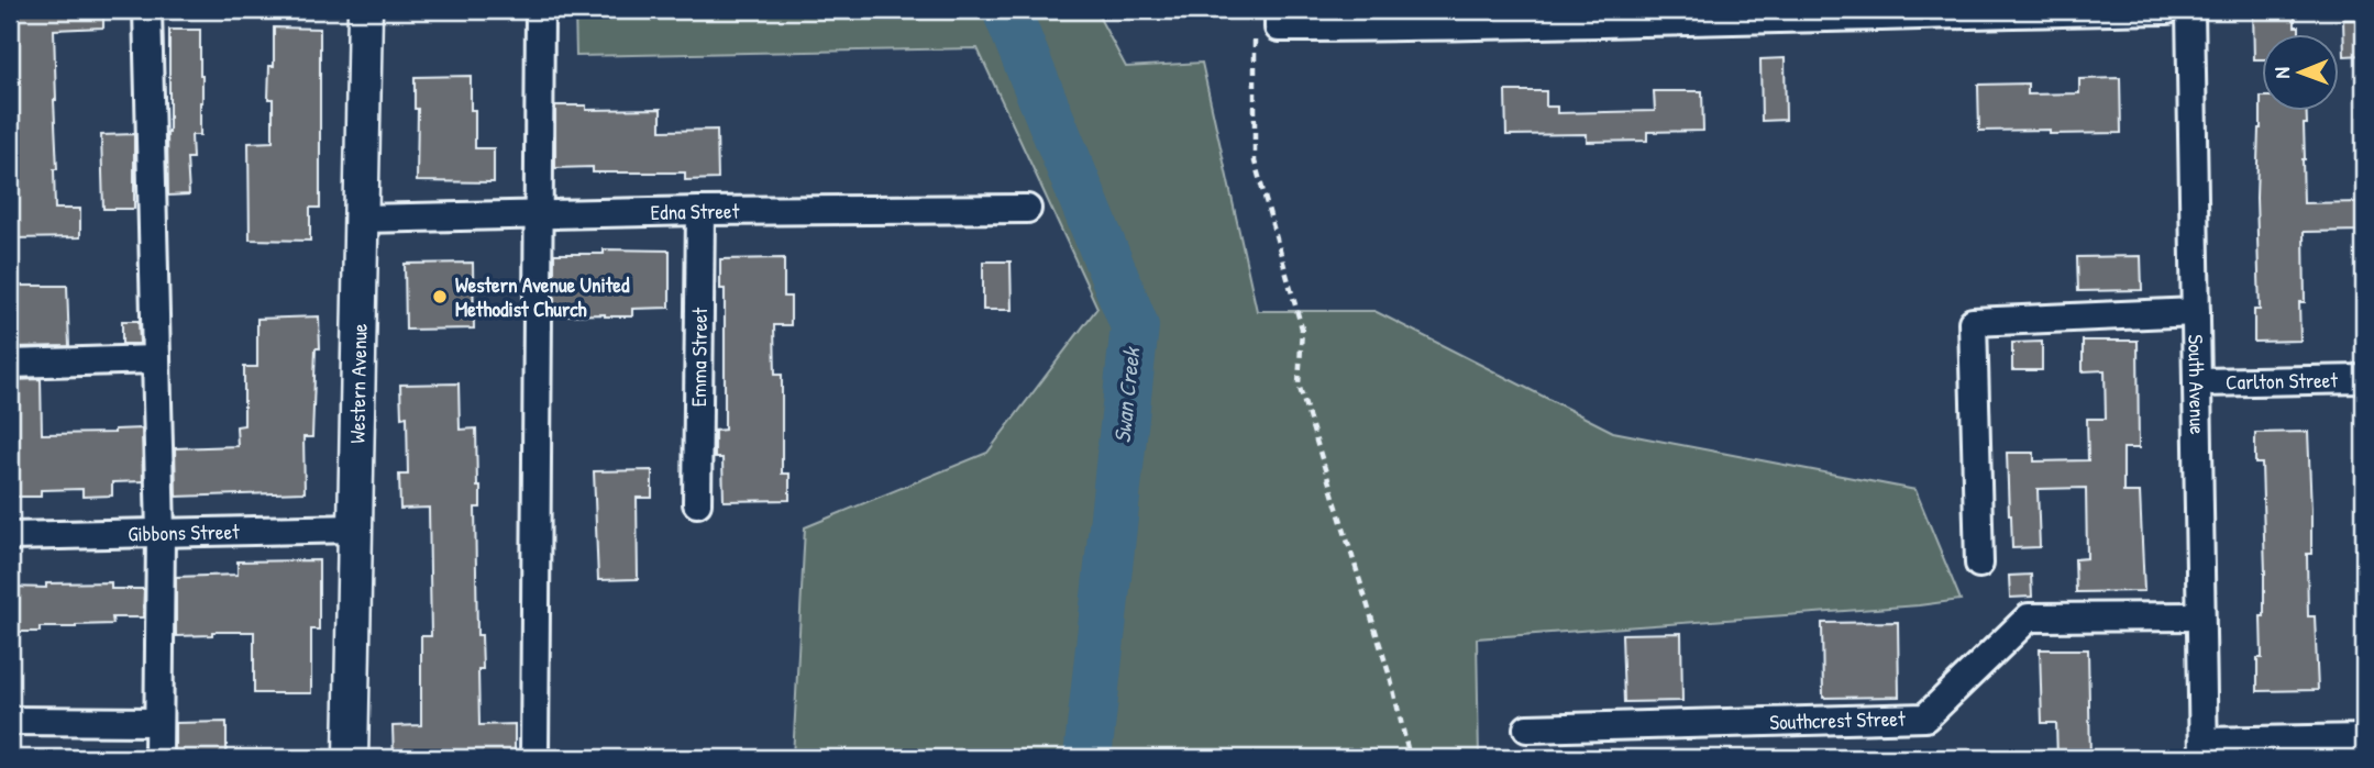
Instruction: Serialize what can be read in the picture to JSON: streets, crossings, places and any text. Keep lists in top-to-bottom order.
{
  "streets": {
    "main road": ["Western Avenue"],
    "street": [
      "Edna Street",
      "Emma Street",
      "Carlton Street",
      "South Avenue",
      "Gibbons Street",
      "Southcrest Street"
    ]
  },
  "crossings": [
    ["Edna Street", "Emma Street"],
    ["Edna Street", "Western Avenue"],
    ["Carlton Street", "South Avenue"],
    ["Western Avenue", "Gibbons Street"],
    ["South Avenue", "Southcrest Street"]
  ],
  "water": ["Swan Creek"],
  "places": ["Western Avenue United Methodist Church"],
  "north": "left"
}
